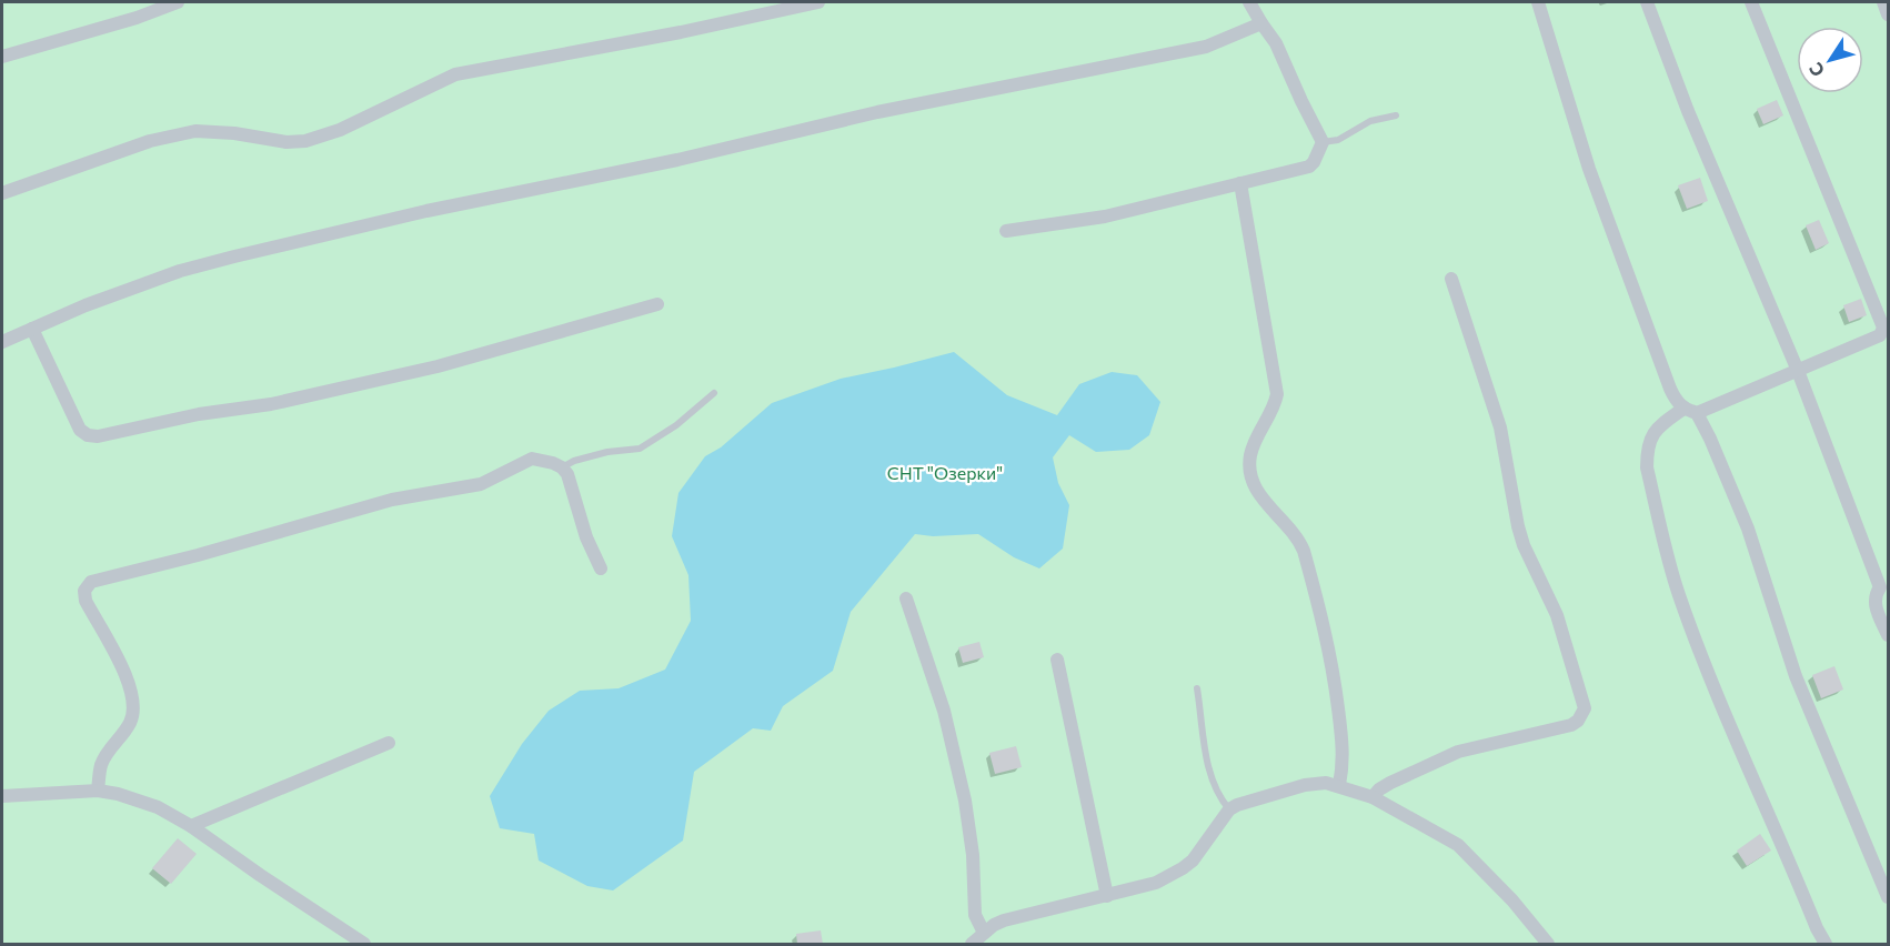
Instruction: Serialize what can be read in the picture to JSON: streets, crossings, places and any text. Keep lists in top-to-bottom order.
{
  "parks": ["СНТ \"Озерки\""],
  "north": "bottom left"
}
